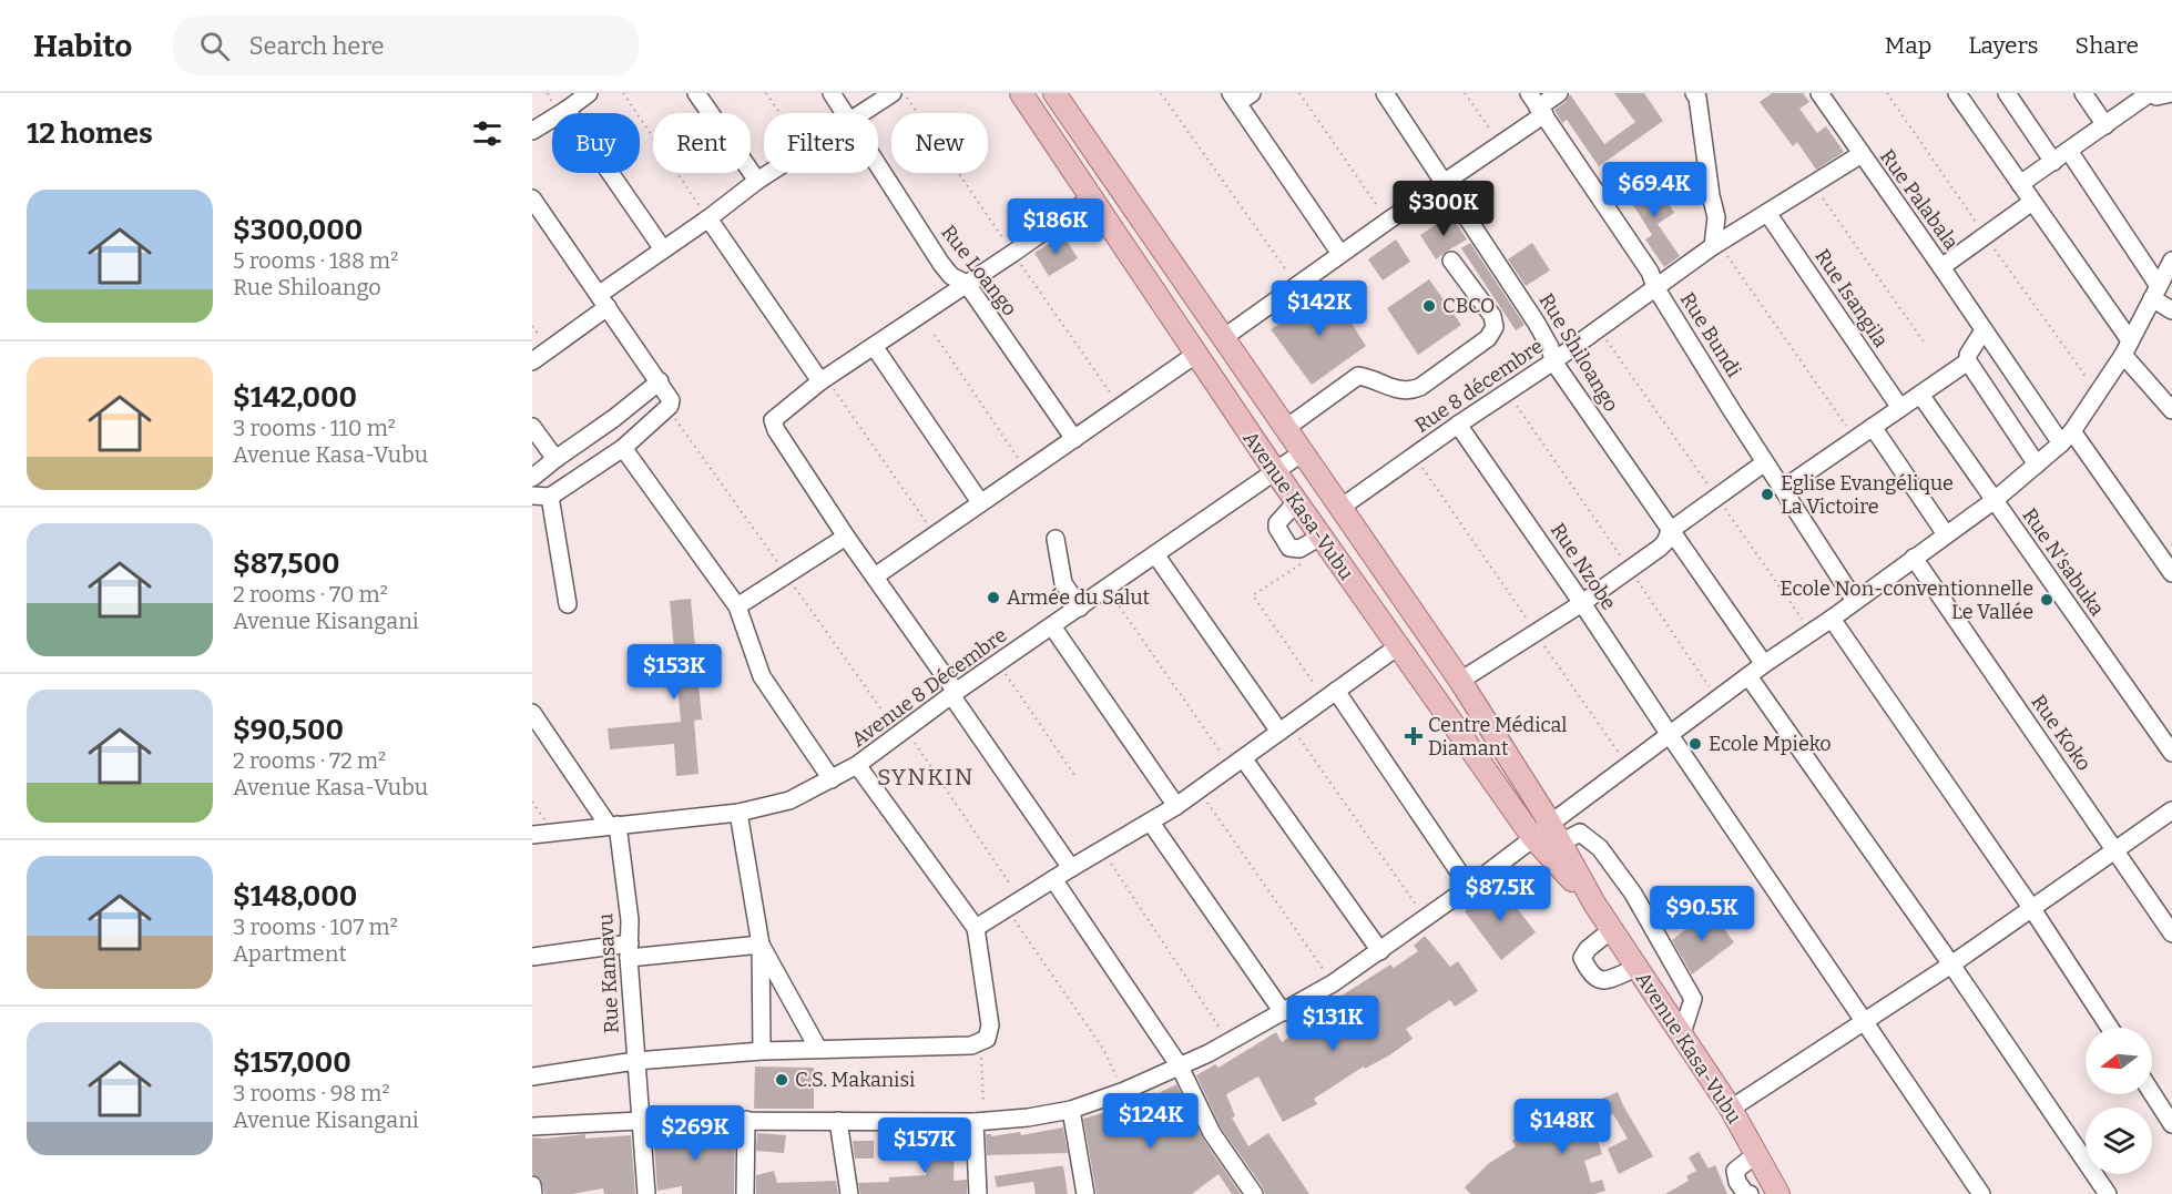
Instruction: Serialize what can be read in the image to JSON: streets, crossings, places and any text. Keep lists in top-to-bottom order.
{
  "streets": {
    "main road": ["Avenue Kasa-Vubu"],
    "street": [
      "Rue Palabala",
      "Rue Loango",
      "Rue Isangila",
      "Rue Bundi",
      "Rue Shiloango",
      "Rue 8 décembre",
      "Rue N'sabuka",
      "Rue Nzobe",
      "Avenue 8 Décembre",
      "Rue Koko",
      "Rue Kansavu"
    ]
  },
  "crossings": [
    ["Rue Palabala", "Rue 8 décembre"],
    ["Rue Isangila", "Rue 8 décembre"],
    ["Rue Bundi", "Rue 8 décembre"],
    ["Rue Shiloango", "Rue 8 décembre"],
    ["Rue 8 décembre", "Avenue Kasa-Vubu"],
    ["Rue 8 décembre", "Rue Nzobe"],
    ["Avenue Kasa-Vubu", "Avenue 8 Décembre"],
    ["Avenue 8 Décembre", "Rue Kansavu"]
  ],
  "districts": ["SYNKIN"],
  "places": {
    "other": [
      "CBCO",
      "Eglise Evangélique La Victoire",
      "Armée du Salut",
      "Ecole Non-conventionnelle Le Vallée",
      "Ecole Mpieko",
      "C.S. Makanisi"
    ],
    "health": ["Centre Médical Diamant"]
  },
  "north": "left",
  "page": {
    "header": "Habito",
    "search": "Search here",
    "nav": ["Map", "Layers", "Share"],
    "heading": "12 homes",
    "chip": [
      "Buy",
      "Rent",
      "Filters",
      "New"
    ],
    "price": [
      "$69.4K",
      "$300K",
      "$186K",
      "$142K",
      "$153K",
      "$87.5K",
      "$90.5K",
      "$131K",
      "$124K",
      "$148K",
      "$269K",
      "$157K"
    ],
    "list": [
      {
        "name": "$300,000",
        "note": "5 rooms · 188 m² · Rue Shiloango"
      },
      {
        "name": "$142,000",
        "note": "3 rooms · 110 m² · Avenue Kasa-Vubu"
      },
      {
        "name": "$87,500",
        "note": "2 rooms · 70 m² · Avenue Kisangani"
      },
      {
        "name": "$90,500",
        "note": "2 rooms · 72 m² · Avenue Kasa-Vubu"
      },
      {
        "name": "$148,000",
        "note": "3 rooms · 107 m² · Apartment"
      },
      {
        "name": "$157,000",
        "note": "3 rooms · 98 m² · Avenue Kisangani"
      }
    ]
  }
}
